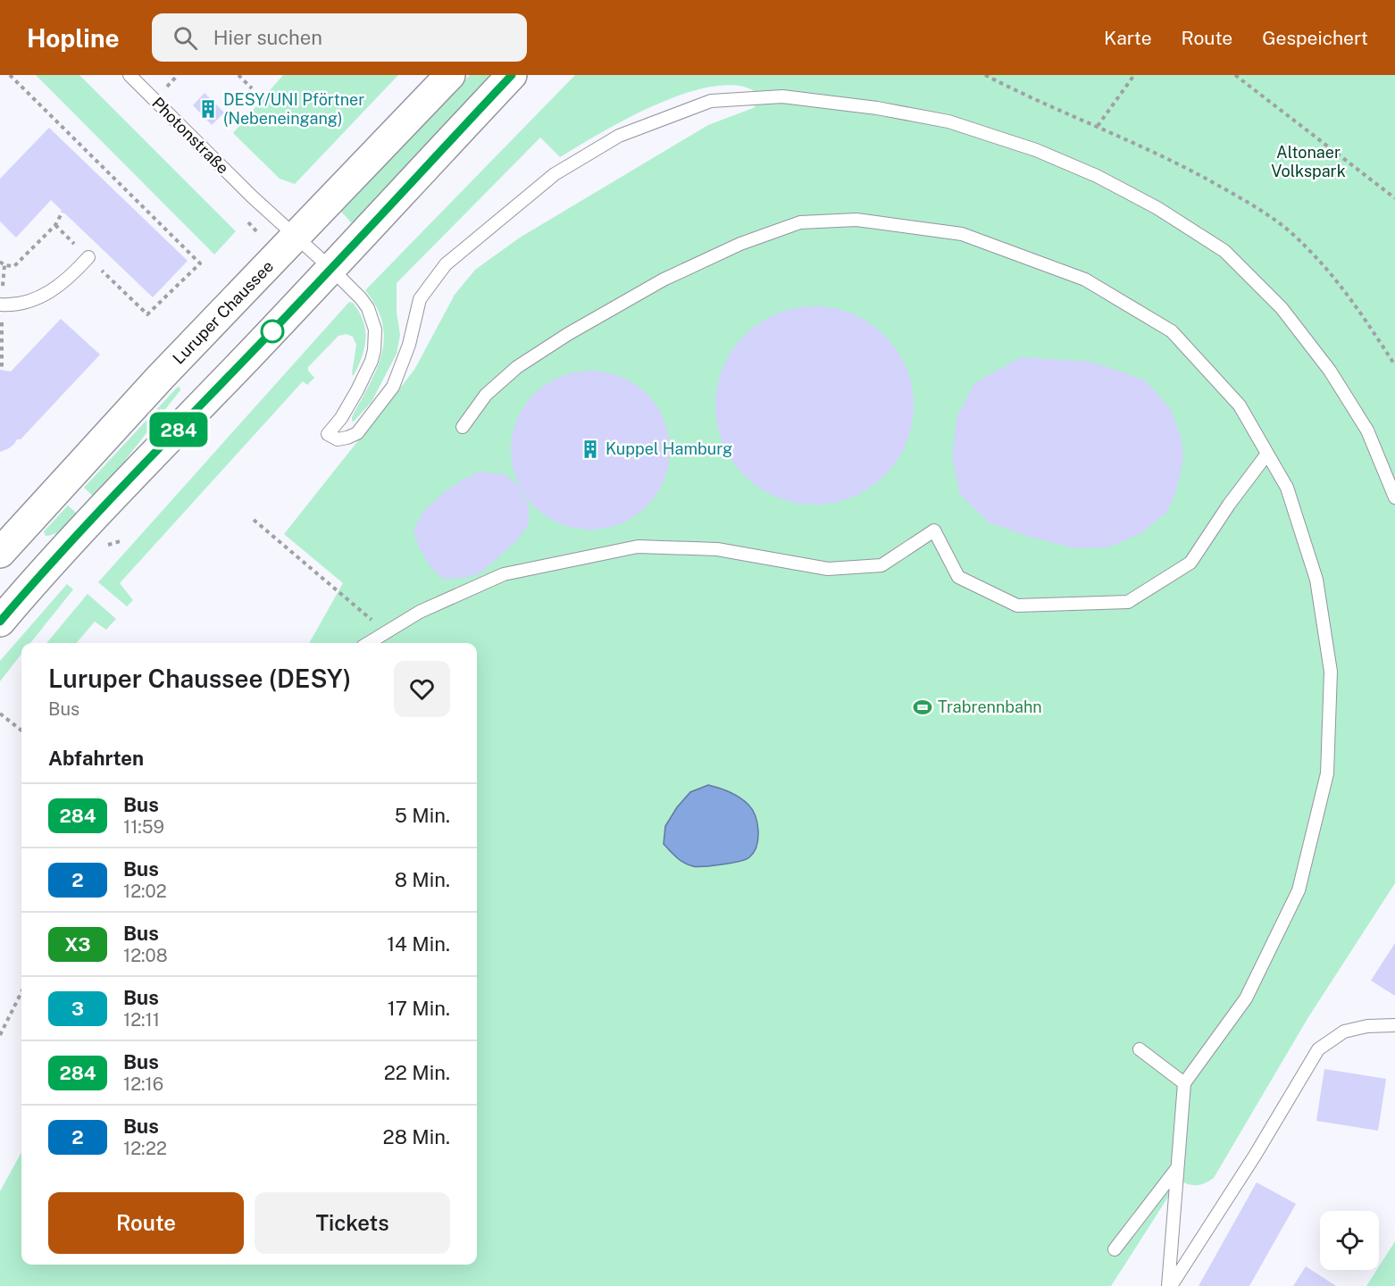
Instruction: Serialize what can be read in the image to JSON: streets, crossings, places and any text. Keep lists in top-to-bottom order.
{
  "streets": {
    "main road": ["Luruper Chaussee"],
    "lane": ["Photonstraße"]
  },
  "crossings": [
    ["Photonstraße", "Luruper Chaussee"]
  ],
  "parks": ["Altonaer Volkspark"],
  "places": {
    "building": ["DESY/UNI Pförtner (Nebeneingang)", "Kuppel Hamburg"],
    "sports": ["Trabrennbahn"]
  },
  "lines": ["bus line 284"],
  "page": {
    "header": "Hopline",
    "search": "Hier suchen",
    "nav": ["Karte", "Route", "Gespeichert"],
    "on_map": "284",
    "heading": [
      ["Luruper Chaussee (DESY)", "Bus"],
      "Abfahrten"
    ],
    "list": [
      {
        "mark": "284",
        "name": "Bus",
        "note": "11:59",
        "value": "5 Min."
      },
      {
        "mark": "2",
        "name": "Bus",
        "note": "12:02",
        "value": "8 Min."
      },
      {
        "mark": "X3",
        "name": "Bus",
        "note": "12:08",
        "value": "14 Min."
      },
      {
        "mark": "3",
        "name": "Bus",
        "note": "12:11",
        "value": "17 Min."
      },
      {
        "mark": "284",
        "name": "Bus",
        "note": "12:16",
        "value": "22 Min."
      },
      {
        "mark": "2",
        "name": "Bus",
        "note": "12:22",
        "value": "28 Min."
      }
    ],
    "buttons": ["Route", "Tickets"]
  }
}
